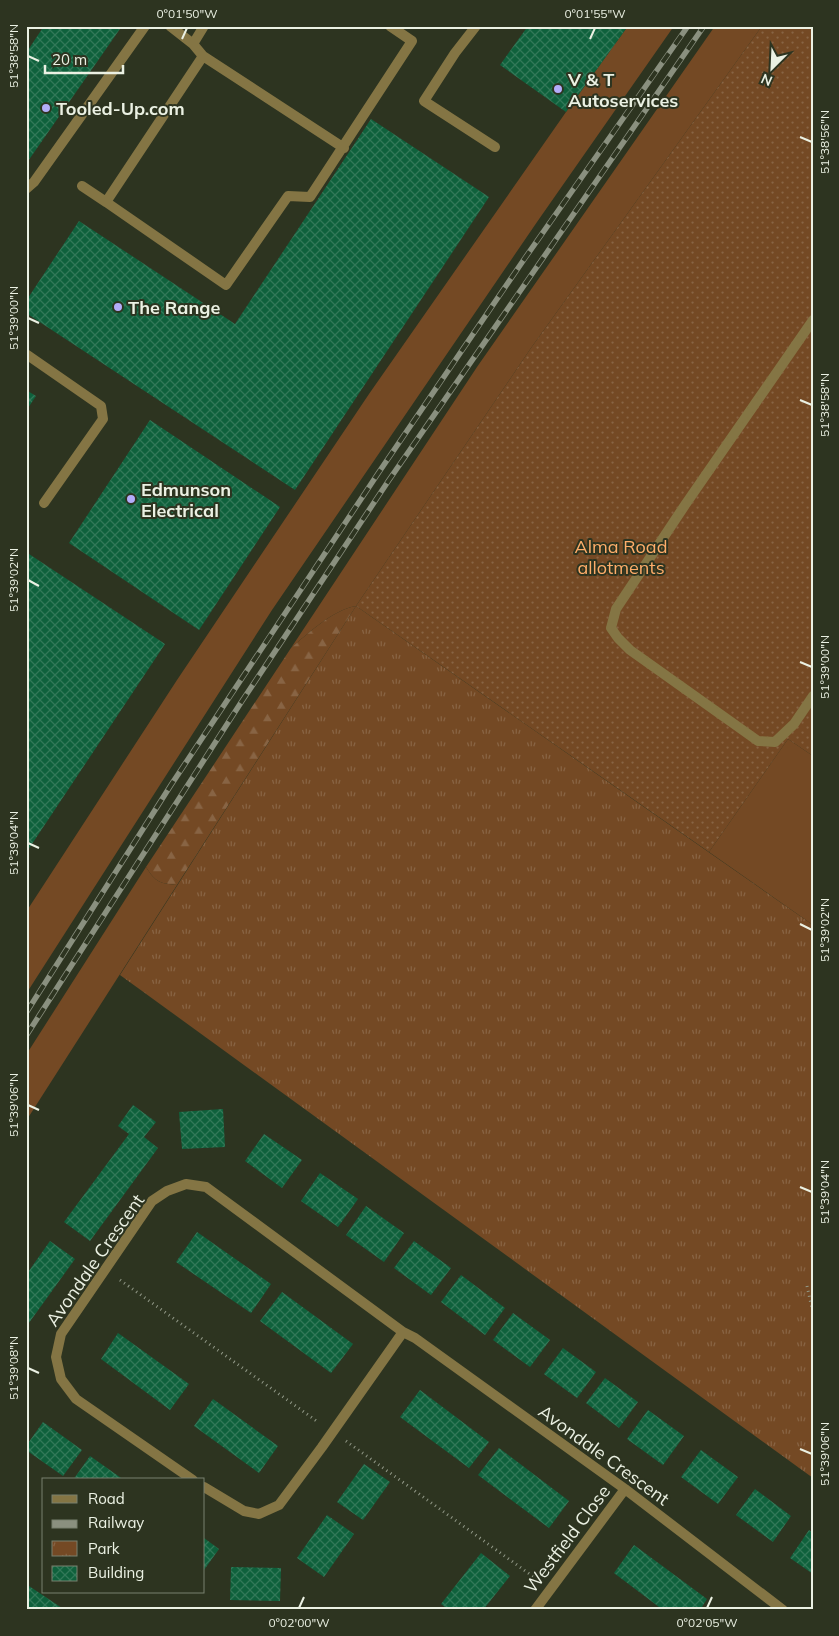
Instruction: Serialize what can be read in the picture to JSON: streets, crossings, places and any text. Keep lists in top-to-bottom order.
{
  "streets": {
    "street": ["Avondale Crescent", "Westfield Close"]
  },
  "crossings": [
    ["Avondale Crescent", "Westfield Close"]
  ],
  "parks": ["Alma Road allotments"],
  "places": [
    "V & T Autoservices",
    "Tooled-Up.com",
    "The Range",
    "Edmunson Electrical"
  ],
  "legend": [
    "Road",
    "Railway",
    "Park",
    "Building"
  ],
  "scale_bar": "20 m",
  "north": "bottom left",
  "coordinates": [
    "0°01'50\"W",
    "0°01'55\"W",
    "51°38'58\"N",
    "51°38'56\"N",
    "51°39'00\"N",
    "51°39'02\"N",
    "51°39'04\"N",
    "51°39'06\"N",
    "51°39'08\"N",
    "0°02'00\"W",
    "0°02'05\"W"
  ]
}
